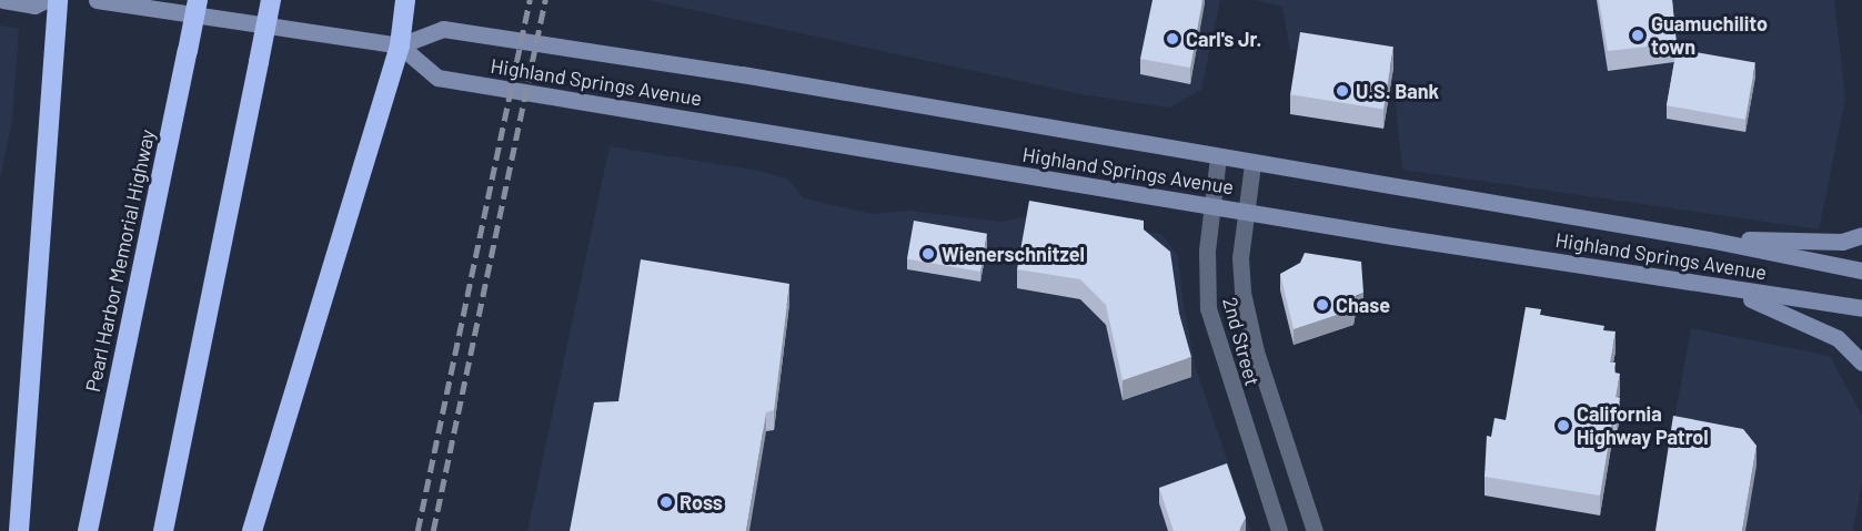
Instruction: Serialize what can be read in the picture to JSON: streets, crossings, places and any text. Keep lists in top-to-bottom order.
{
  "streets": {
    "highway": ["Pearl Harbor Memorial Highway"],
    "main road": ["Highland Springs Avenue"],
    "street": ["2nd Street"]
  },
  "crossings": [
    ["Highland Springs Avenue", "2nd Street"]
  ],
  "places": [
    "Guamuchilito town",
    "Carl's Jr.",
    "U.S. Bank",
    "Wienerschnitzel",
    "Chase",
    "California Highway Patrol",
    "Ross"
  ]
}
